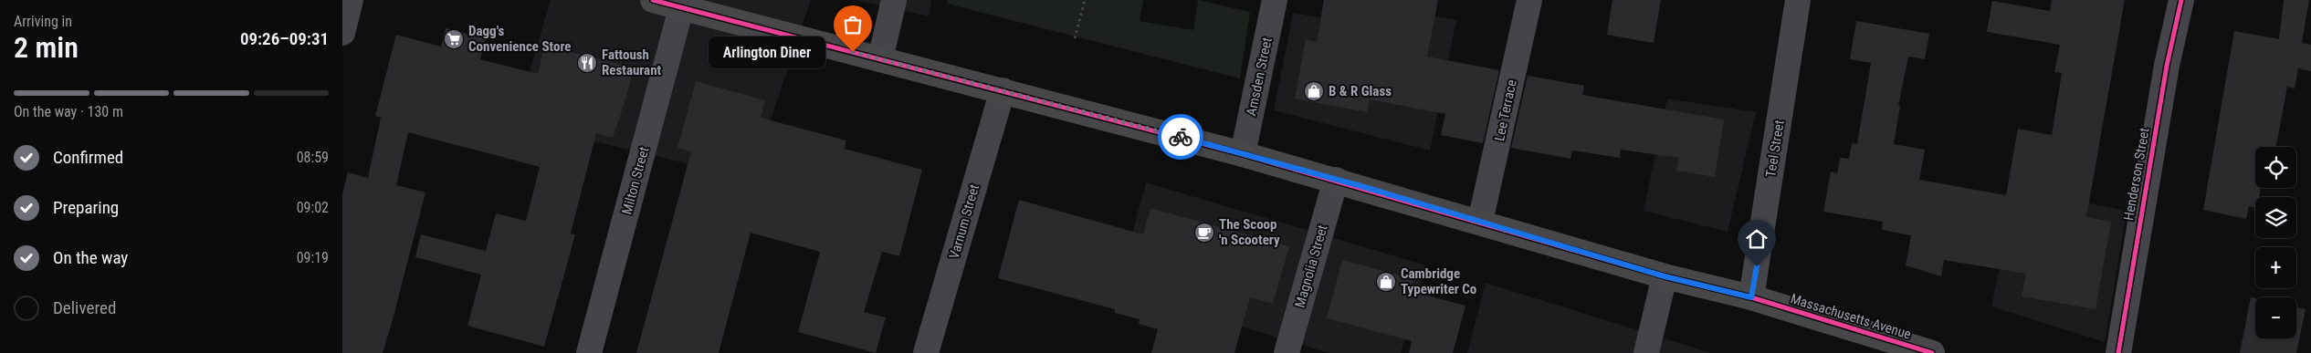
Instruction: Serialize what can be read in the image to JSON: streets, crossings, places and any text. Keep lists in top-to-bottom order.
{
  "streets": {
    "highway": ["Massachusetts Avenue"],
    "street": [
      "Amsden Street",
      "Lee Terrace",
      "Teel Street",
      "Henderson Street",
      "Milton Street",
      "Varnum Street",
      "Magnolia Street"
    ]
  },
  "crossings": [
    ["Amsden Street", "Massachusetts Avenue"],
    ["Lee Terrace", "Massachusetts Avenue"],
    ["Teel Street", "Massachusetts Avenue"],
    ["Milton Street", "Massachusetts Avenue"],
    ["Varnum Street", "Massachusetts Avenue"],
    ["Magnolia Street", "Massachusetts Avenue"]
  ],
  "places": {
    "supermarket": ["Dagg's Convenience Store"],
    "other": ["Arlington Diner"],
    "restaurant": ["Fattoush Restaurant"],
    "shop": ["B & R Glass", "Cambridge Typewriter Co"],
    "cafe": ["The Scoop 'n Scootery"]
  },
  "page": {
    "heading": ["2 min", "Arriving in", "09:26–09:31"],
    "bubble": "Arlington Diner",
    "bar": "On the way · 130 m",
    "list": [
      ["Confirmed", "08:59"],
      ["Preparing", "09:02"],
      ["On the way", "09:19"],
      "Delivered"
    ],
    "map_buttons": ["+", "−"]
  }
}
